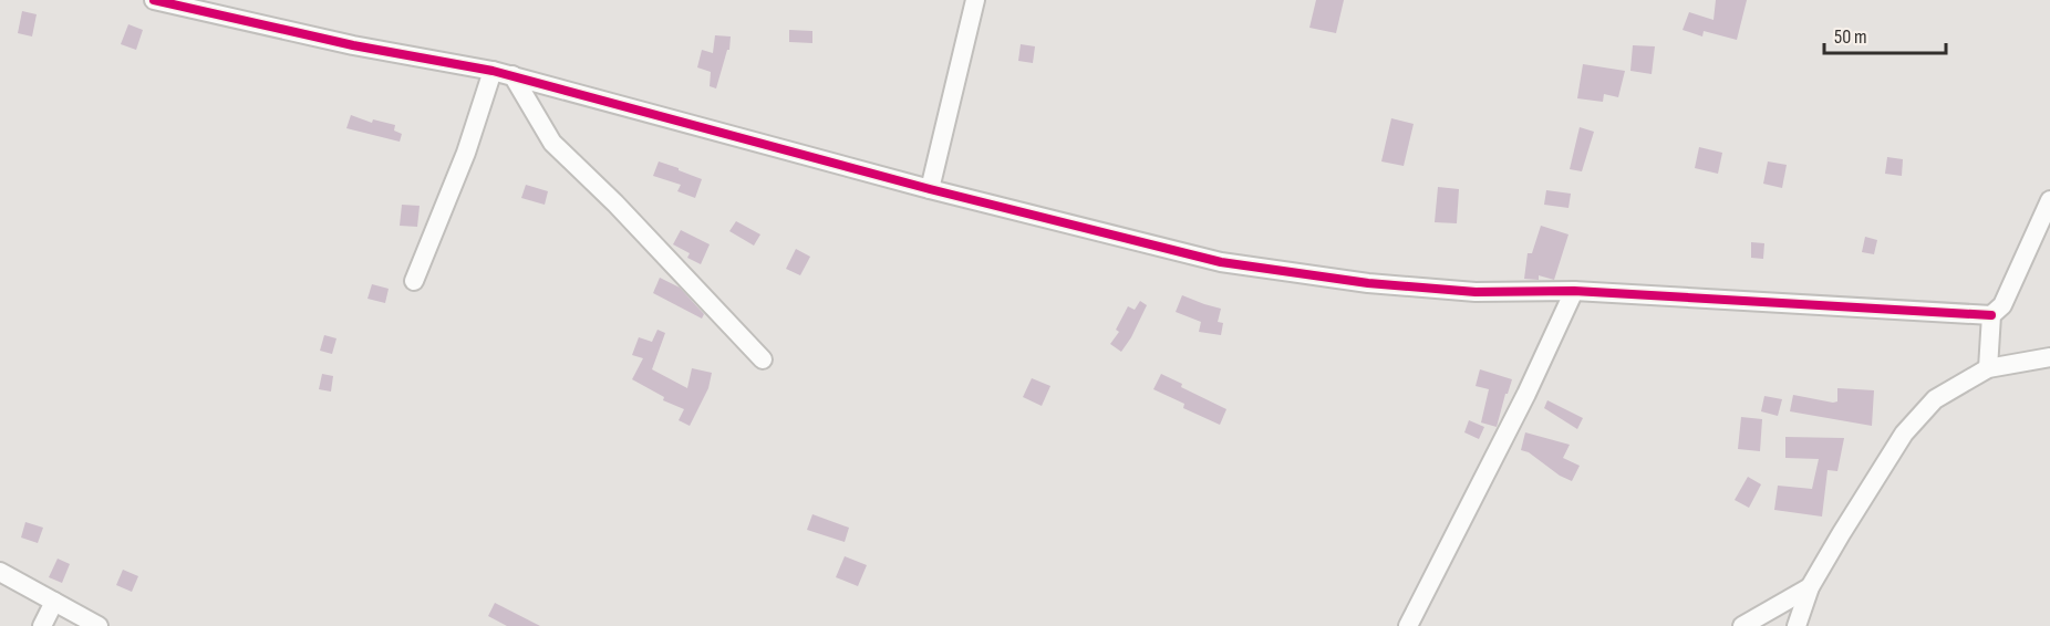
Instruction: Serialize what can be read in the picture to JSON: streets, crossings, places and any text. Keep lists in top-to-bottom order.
{
  "scale_bar": "50 m"
}
